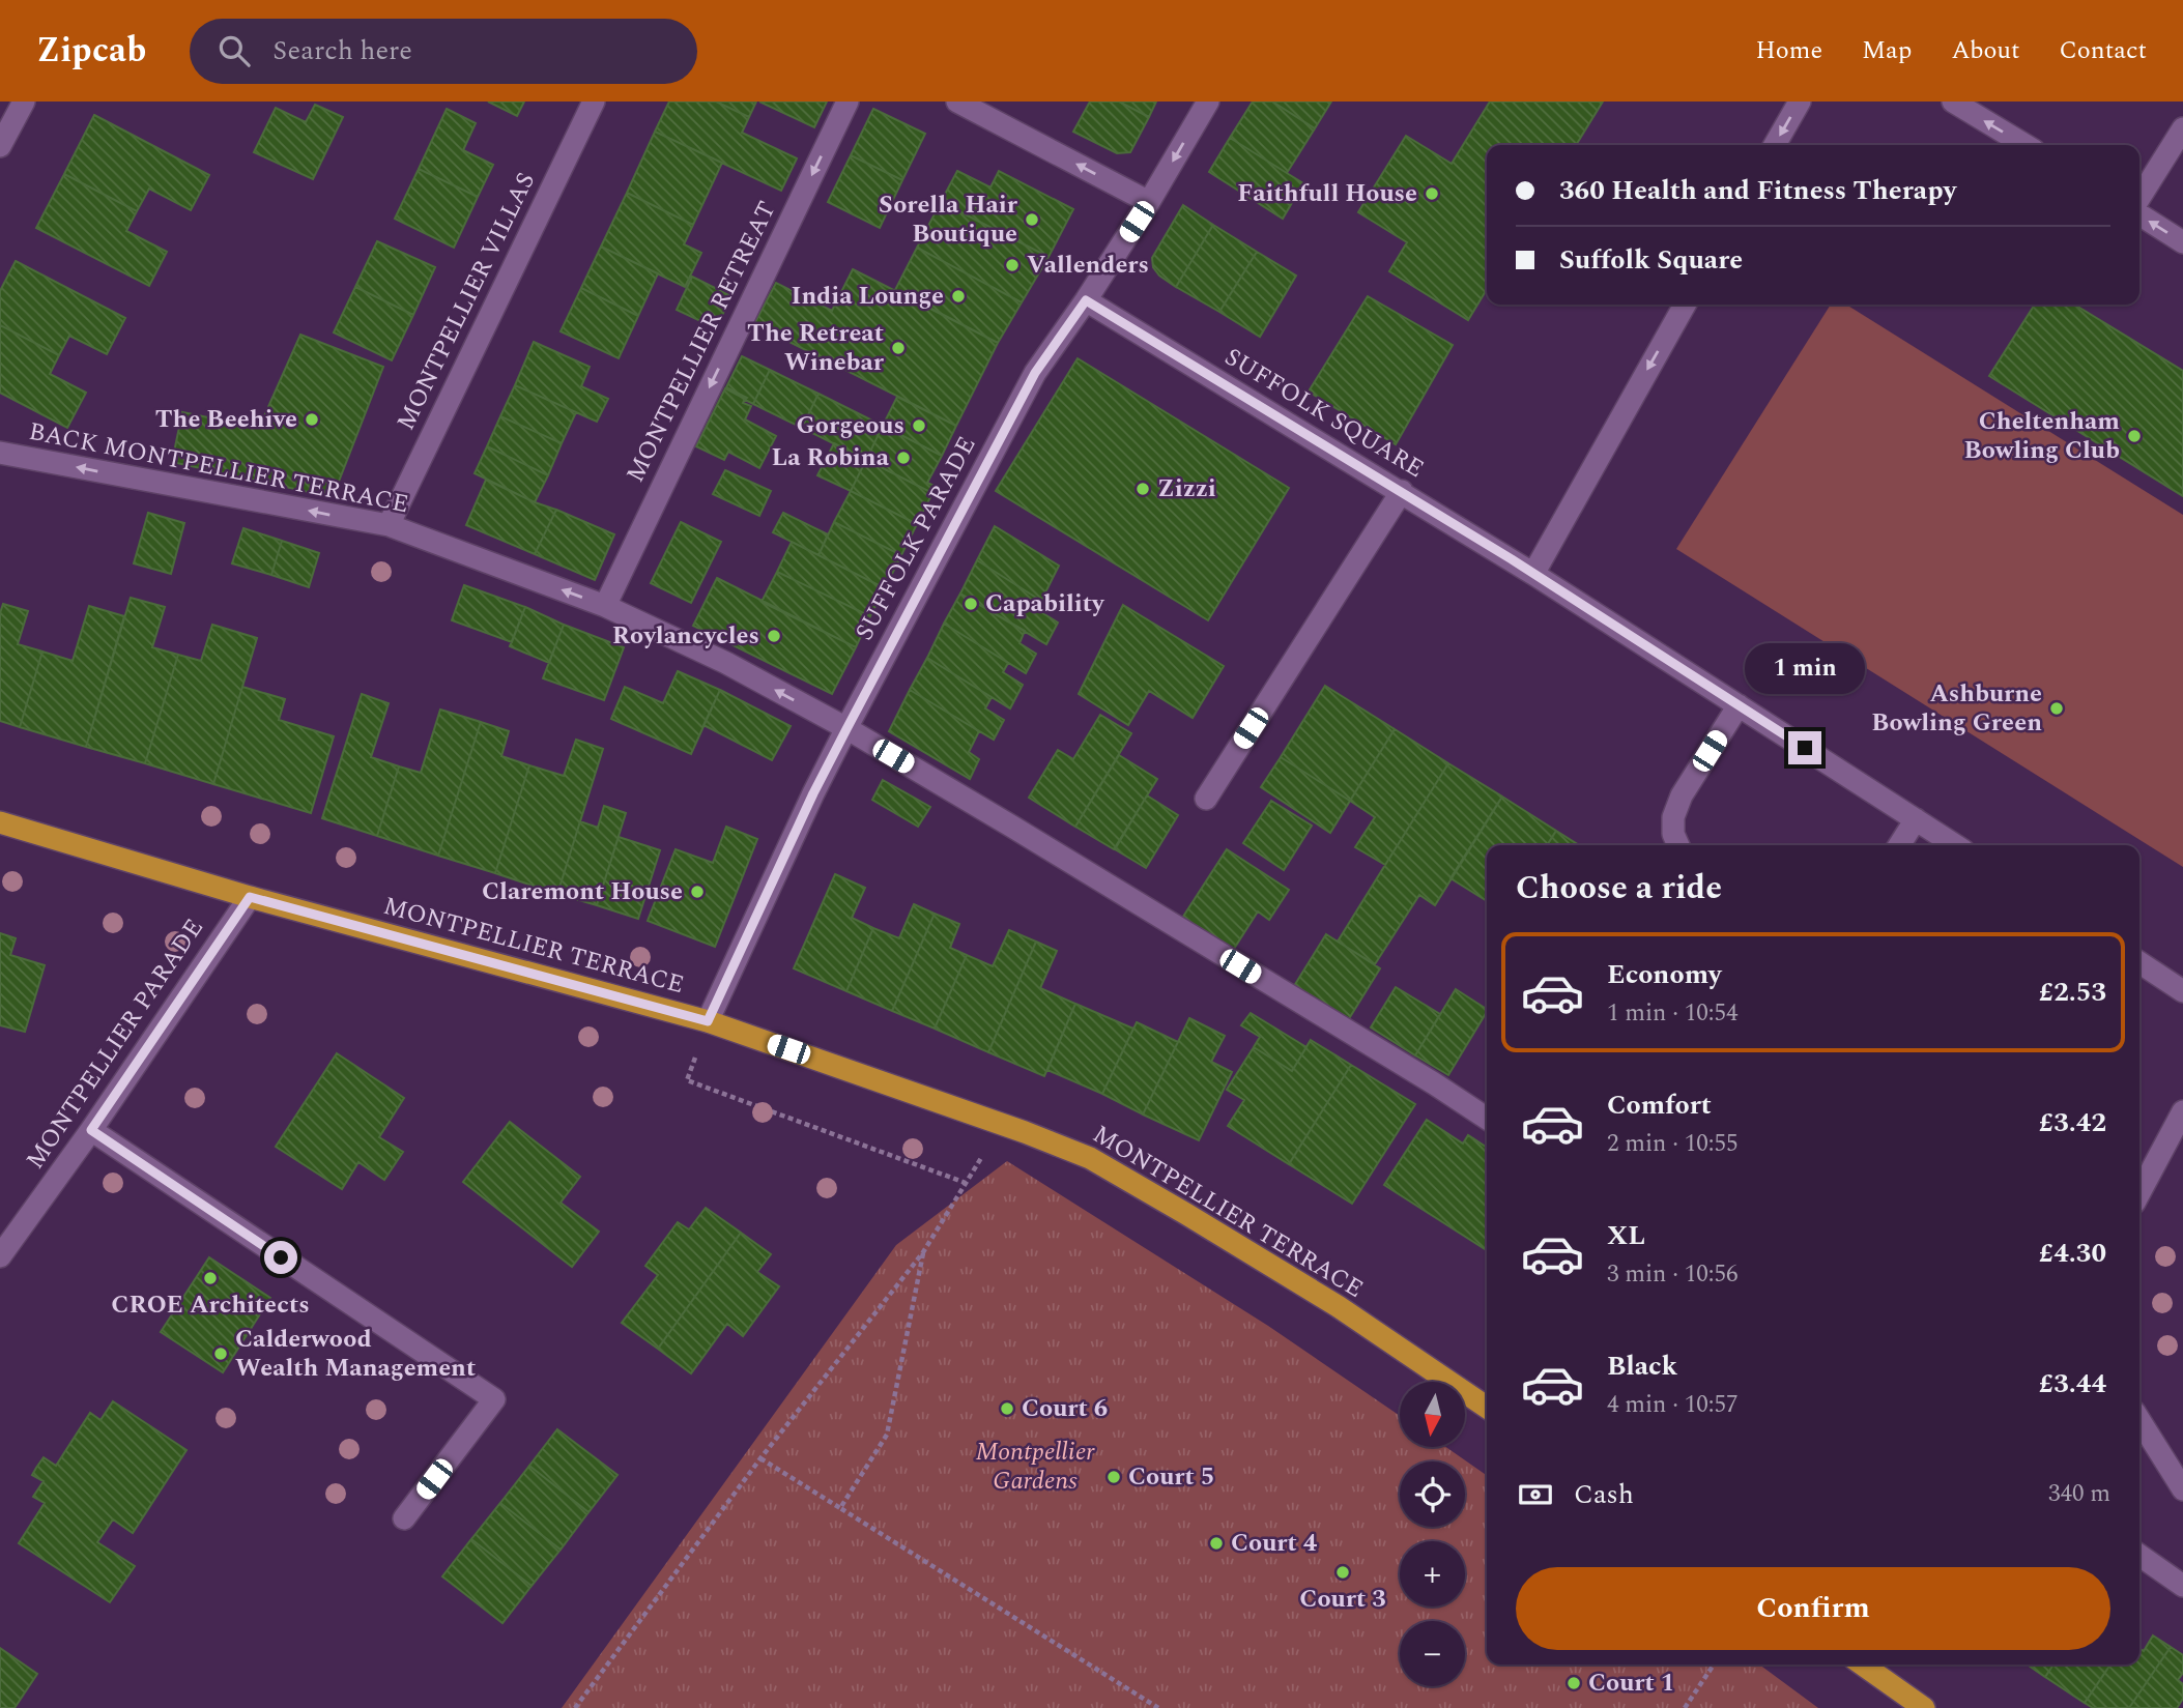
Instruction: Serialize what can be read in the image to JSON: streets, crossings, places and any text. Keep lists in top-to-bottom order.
{
  "streets": {
    "highway": ["MONTPELLIER TERRACE"],
    "street": [
      "MONTPELLIER VILLAS",
      "MONTPELLIER RETREAT",
      "SUFFOLK SQUARE",
      "BACK MONTPELLIER TERRACE",
      "SUFFOLK PARADE",
      "MONTPELLIER PARADE"
    ]
  },
  "crossings": [
    ["MONTPELLIER VILLAS", "BACK MONTPELLIER TERRACE"],
    ["MONTPELLIER RETREAT", "BACK MONTPELLIER TERRACE"],
    ["SUFFOLK SQUARE", "SUFFOLK PARADE"],
    ["BACK MONTPELLIER TERRACE", "SUFFOLK PARADE"],
    ["SUFFOLK PARADE", "MONTPELLIER TERRACE"],
    ["MONTPELLIER TERRACE", "MONTPELLIER PARADE"]
  ],
  "one_way": ["MONTPELLIER RETREAT", "BACK MONTPELLIER TERRACE"],
  "parks": ["Montpellier Gardens"],
  "places": [
    "Faithfull House",
    "Sorella Hair Boutique",
    "Vallenders",
    "India Lounge",
    "The Retreat Winebar",
    "The Beehive",
    "Gorgeous",
    "Cheltenham Bowling Club",
    "La Robina",
    "Zizzi",
    "Capability",
    "Roylancycles",
    "Ashburne Bowling Green",
    "Claremont House",
    "CROE Architects",
    "Calderwood Wealth Management",
    "Court 6",
    "Court 5",
    "Court 4",
    "Court 3",
    "Court 1"
  ],
  "north": "bottom",
  "page": {
    "header": "Zipcab",
    "search": "Search here",
    "nav": [
      "Home",
      "Map",
      "About",
      "Contact"
    ],
    "banner": ["360 Health and Fitness Therapy", "Suffolk Square"],
    "bubble": "1 min",
    "heading": "Choose a ride",
    "list": [
      {
        "name": "Economy",
        "note": "1 min · 10:54",
        "value": "£2.53"
      },
      {
        "name": "Comfort",
        "note": "2 min · 10:55",
        "value": "£3.42"
      },
      {
        "name": "XL",
        "note": "3 min · 10:56",
        "value": "£4.30"
      },
      {
        "name": "Black",
        "note": "4 min · 10:57",
        "value": "£3.44"
      }
    ],
    "map_buttons": ["+", "−"],
    "pay": ["Cash", "340 m"],
    "buttons": "Confirm"
  }
}
